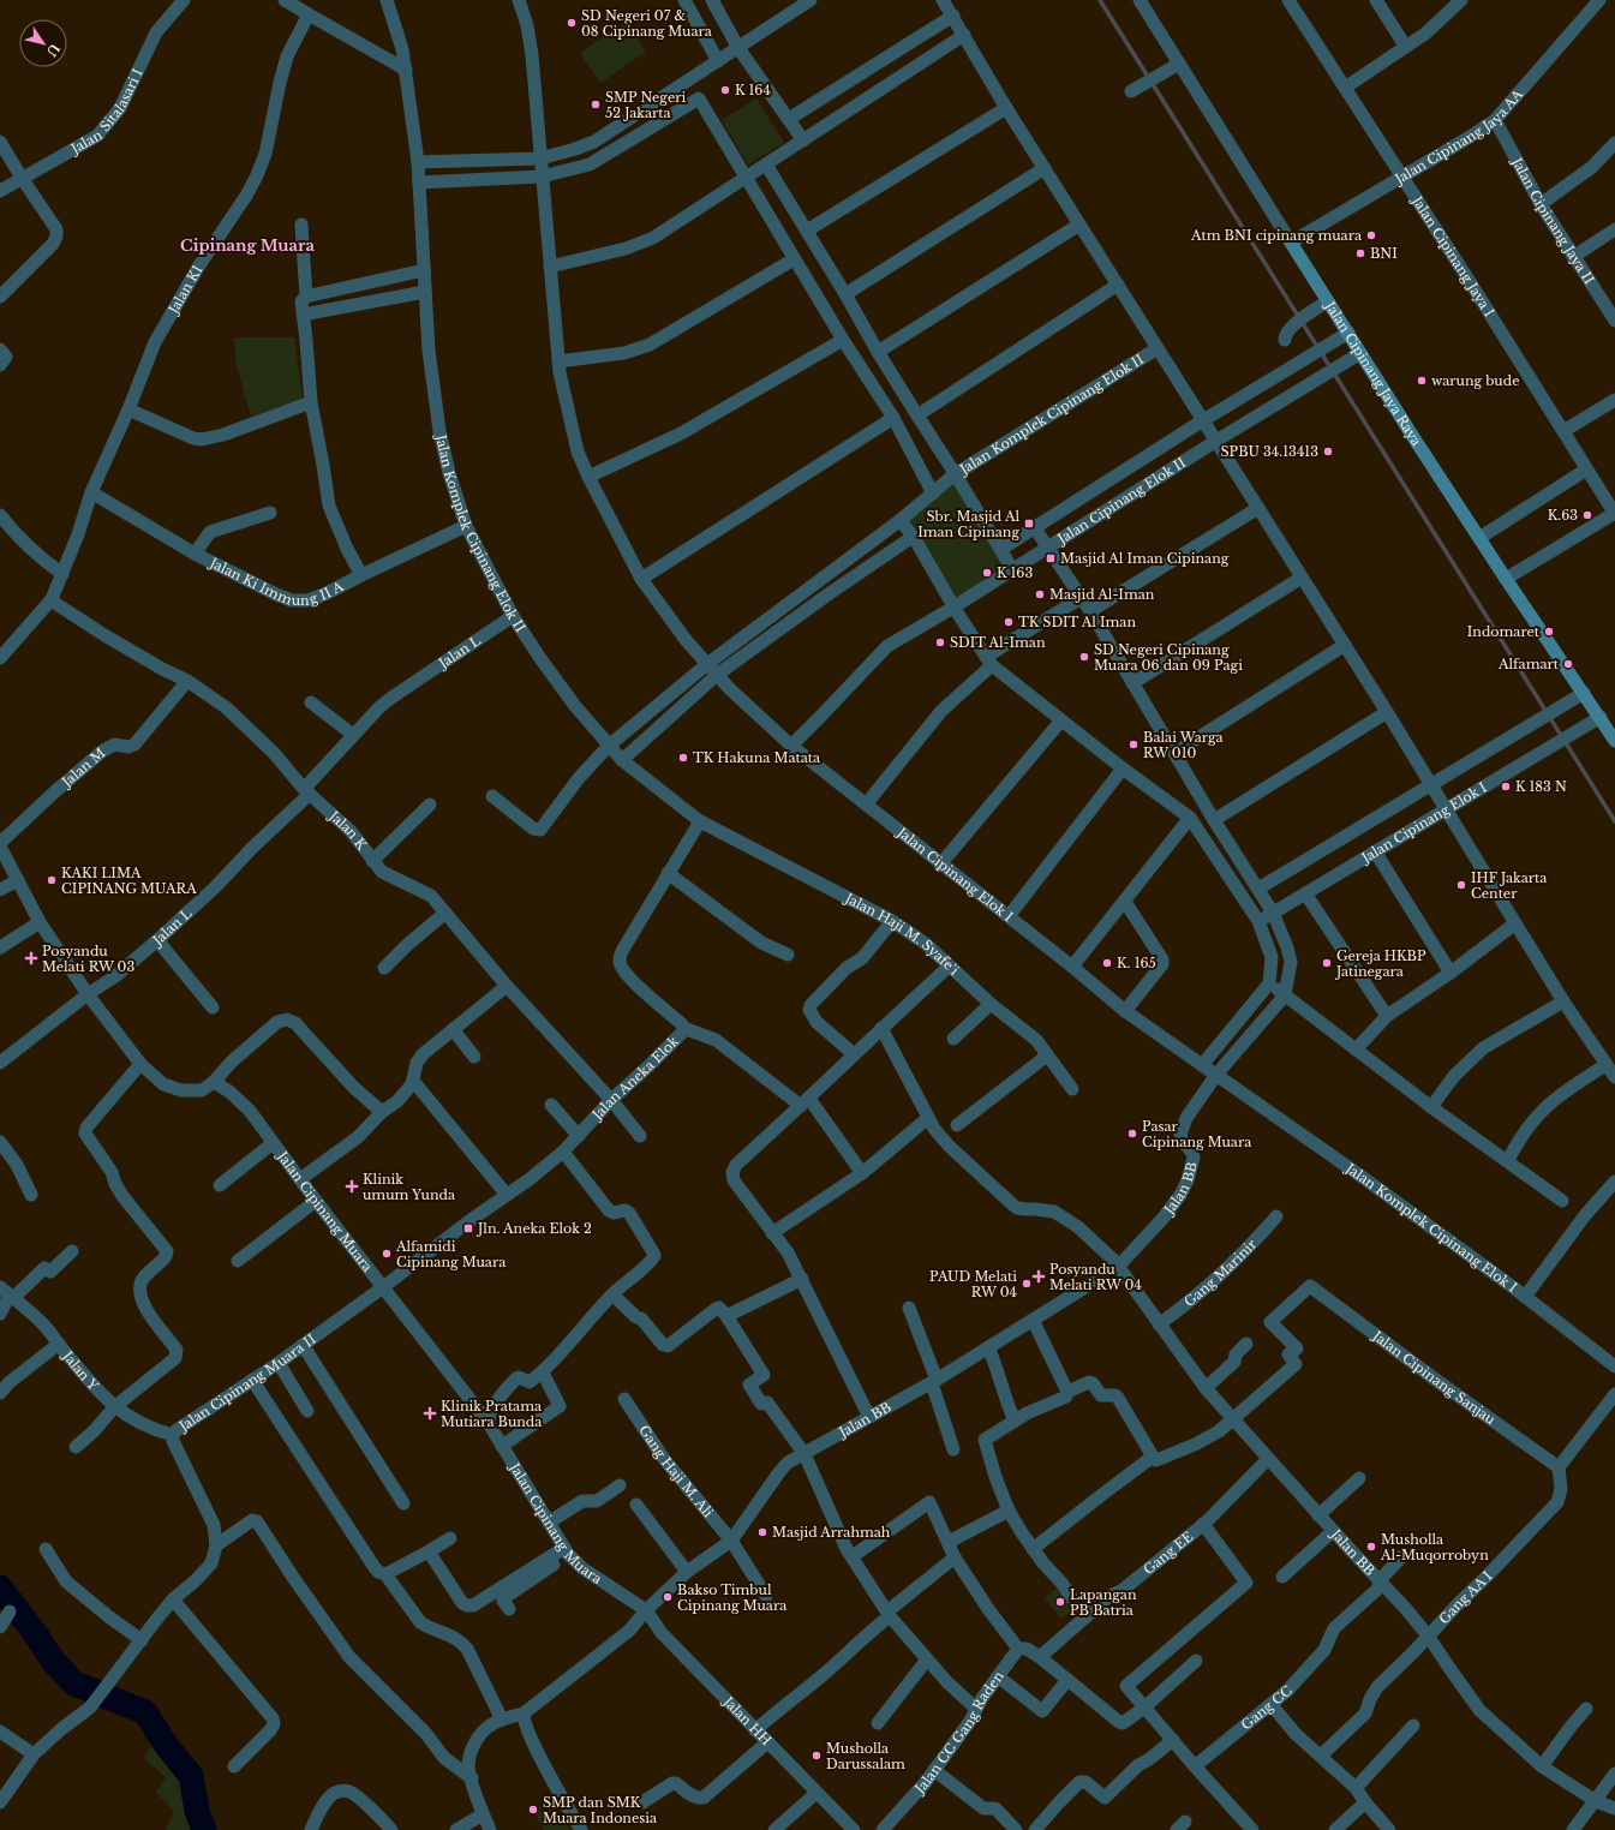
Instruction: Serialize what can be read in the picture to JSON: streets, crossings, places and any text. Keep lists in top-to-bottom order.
{
  "streets": {
    "main road": ["Jalan Cipinang Jaya Raya"],
    "street": [
      "Jalan Sitalasari I",
      "Jalan Cipinang Jaya AA",
      "Jalan Cipinang Jaya II",
      "Jalan Cipinang Jaya I",
      "Jalan K1",
      "Jalan Komplek Cipinang Elok II",
      "Jalan Cipinang Elok II",
      "Jalan Ki Immung II A",
      "Jalan L",
      "Jalan M",
      "Jalan Cipinang Elok I",
      "Jalan K",
      "Jalan Haji M. Syafe'i",
      "Jalan Aneka Elok",
      "Jalan BB",
      "Jalan Cipinang Muara",
      "Jalan Komplek Cipinang Elok I",
      "Gang Marinir",
      "Jalan Y",
      "Jalan Cipinang Sanjau",
      "Jalan Cipinang Muara II",
      "Gang Haji M. Ali",
      "Gang EE",
      "Gang AA I",
      "Gang CC",
      "Jalan HH",
      "Jalan CC Gang Raden"
    ]
  },
  "crossings": [
    ["Jalan Cipinang Jaya AA", "Jalan Cipinang Jaya II"],
    ["Jalan Cipinang Jaya AA", "Jalan Cipinang Jaya I"],
    ["Jalan Cipinang Jaya AA", "Jalan Cipinang Jaya Raya"],
    ["Jalan K1", "Jalan Ki Immung II A"],
    ["Jalan K1", "Jalan K"],
    ["Jalan Cipinang Jaya Raya", "Jalan Cipinang Elok II"],
    ["Jalan Cipinang Jaya Raya", "Jalan Cipinang Elok I"],
    ["Jalan Komplek Cipinang Elok II", "Jalan Cipinang Elok II"],
    ["Jalan Komplek Cipinang Elok II", "Jalan Ki Immung II A"],
    ["Jalan Komplek Cipinang Elok II", "Jalan L"],
    ["Jalan L", "Jalan K"],
    ["Jalan M", "Jalan K"],
    ["Jalan Cipinang Elok I", "Jalan BB"],
    ["Jalan Cipinang Elok I", "Jalan Komplek Cipinang Elok I"],
    ["Jalan K", "Jalan Aneka Elok"],
    ["Jalan Haji M. Syafe'i", "Jalan Aneka Elok"],
    ["Jalan Aneka Elok", "Jalan Cipinang Muara"],
    ["Jalan Aneka Elok", "Jalan Cipinang Muara II"],
    ["Jalan BB", "Jalan Cipinang Muara"],
    ["Jalan BB", "Jalan Komplek Cipinang Elok I"],
    ["Jalan BB", "Gang Marinir"],
    ["Jalan BB", "Jalan Cipinang Sanjau"],
    ["Jalan BB", "Gang Haji M. Ali"],
    ["Jalan BB", "Gang EE"],
    ["Jalan BB", "Gang AA I"],
    ["Jalan BB", "Gang CC"],
    ["Jalan BB", "Jalan HH"],
    ["Jalan Cipinang Muara", "Jalan Cipinang Muara II"],
    ["Jalan Cipinang Muara", "Jalan HH"],
    ["Jalan Y", "Jalan Cipinang Muara II"],
    ["Jalan Cipinang Sanjau", "Gang AA I"]
  ],
  "districts": ["Cipinang Muara"],
  "places": {
    "other": [
      "SD Negeri 07 & 08 Cipinang Muara",
      "K 164",
      "SMP Negeri 52 Jakarta",
      "Atm BNI cipinang muara",
      "BNI",
      "warung bude",
      "SPBU 34.13413",
      "K.63",
      "K 163",
      "Masjid Al-Iman",
      "TK SDIT Al Iman",
      "Indomaret",
      "SDIT Al-Iman",
      "SD Negeri Cipinang Muara 06 dan 09 Pagi",
      "Alfamart",
      "Balai Warga RW 010",
      "TK Hakuna Matata",
      "K 183 N",
      "KAKI LIMA CIPINANG MUARA",
      "IHF Jakarta Center",
      "K. 165",
      "Gereja HKBP Jatinegara",
      "Pasar Cipinang Muara",
      "Alfamidi Cipinang Muara",
      "PAUD Melati RW 04",
      "Masjid Arrahmah",
      "Musholla Al-Muqorrobyn",
      "Bakso Timbul Cipinang Muara",
      "Lapangan PB Batria",
      "Musholla Darussalam",
      "SMP dan SMK Muara Indonesia"
    ],
    "transit": ["Sbr. Masjid Al Iman Cipinang", "Masjid Al Iman Cipinang", "Jln. Aneka Elok 2"],
    "health": [
      "Posyandu Melati RW 03",
      "Klinik umum Yunda",
      "Posyandu Melati RW 04",
      "Klinik Pratama Mutiara Bunda"
    ]
  },
  "north": "bottom right"
}
